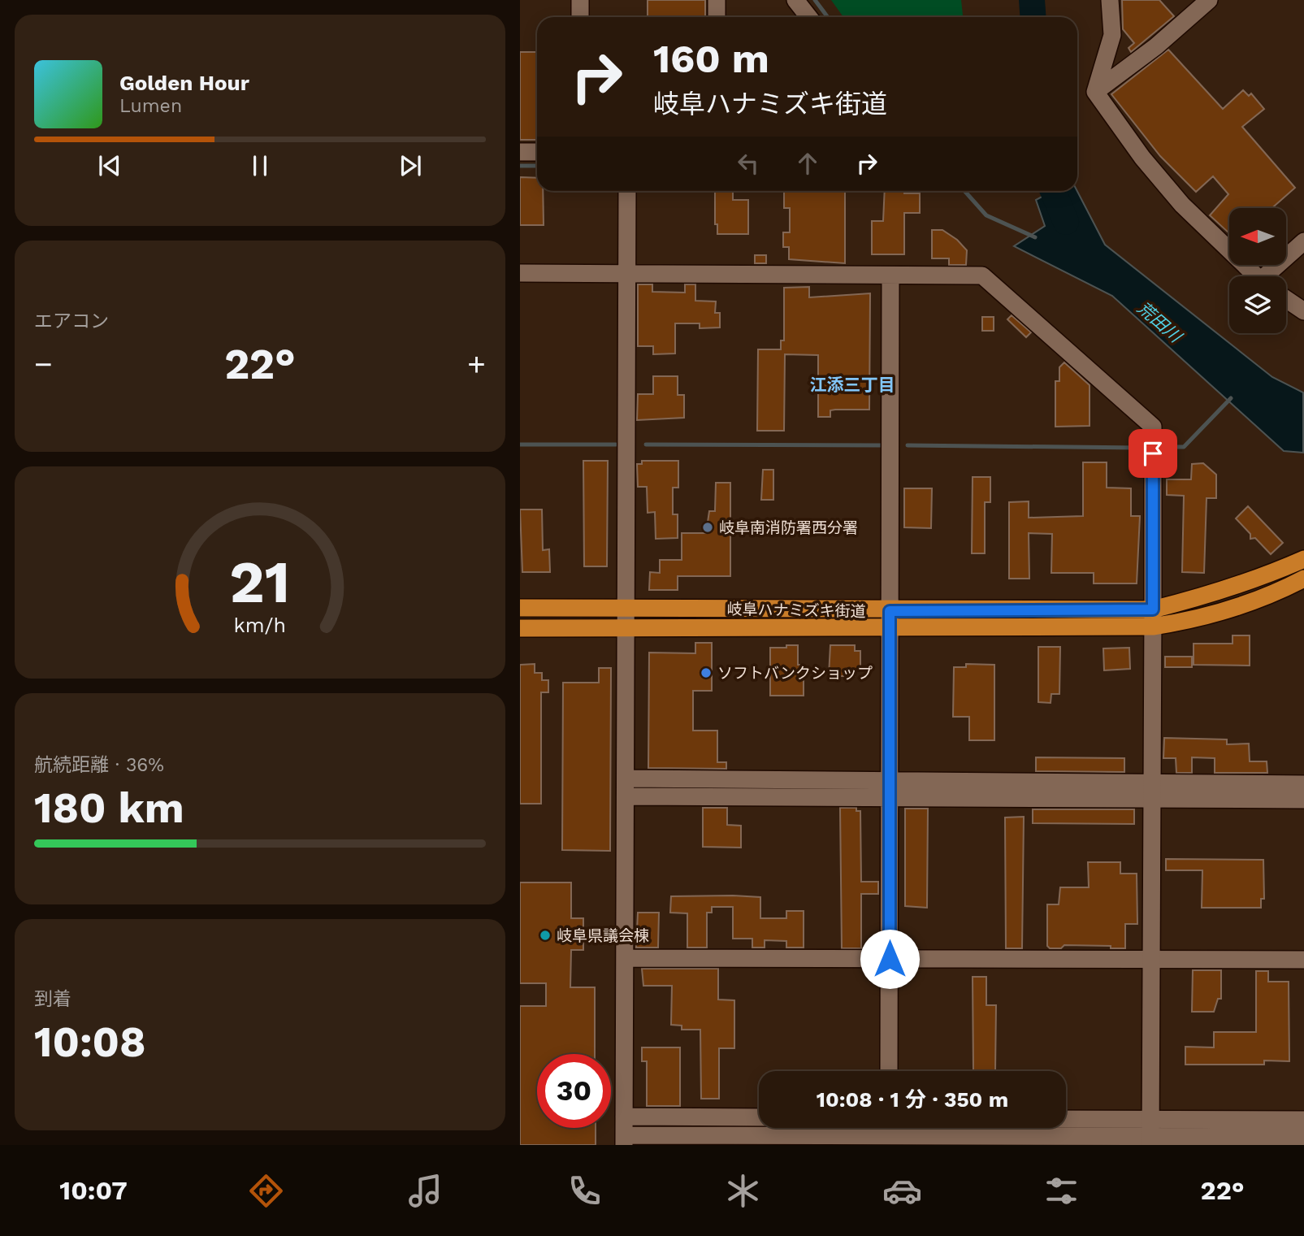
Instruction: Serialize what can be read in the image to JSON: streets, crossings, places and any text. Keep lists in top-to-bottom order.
{
  "streets": {
    "main road": ["岐阜ハナミズキ街道"]
  },
  "districts": ["江添三丁目"],
  "water": ["荒田川"],
  "places": ["岐阜南消防署西分署", "ソフトバンクショップ", "岐阜県議会棟"],
  "north": "left",
  "page": {
    "turn": ["160 m", "岐阜ハナミズキ街道"],
    "song": ["Golden Hour", "Lumen"],
    "tile": [
      "エアコン",
      ["航続距離 · 36%", "180 km"],
      ["到着", "10:08"]
    ],
    "heat": ["−", "22°", "+"],
    "limit": "30",
    "trip": "10:08 · 1 分 · 350 m",
    "tabs": ["10:07", "22°"],
    "gauge": ["21", "km/h"]
  }
}
